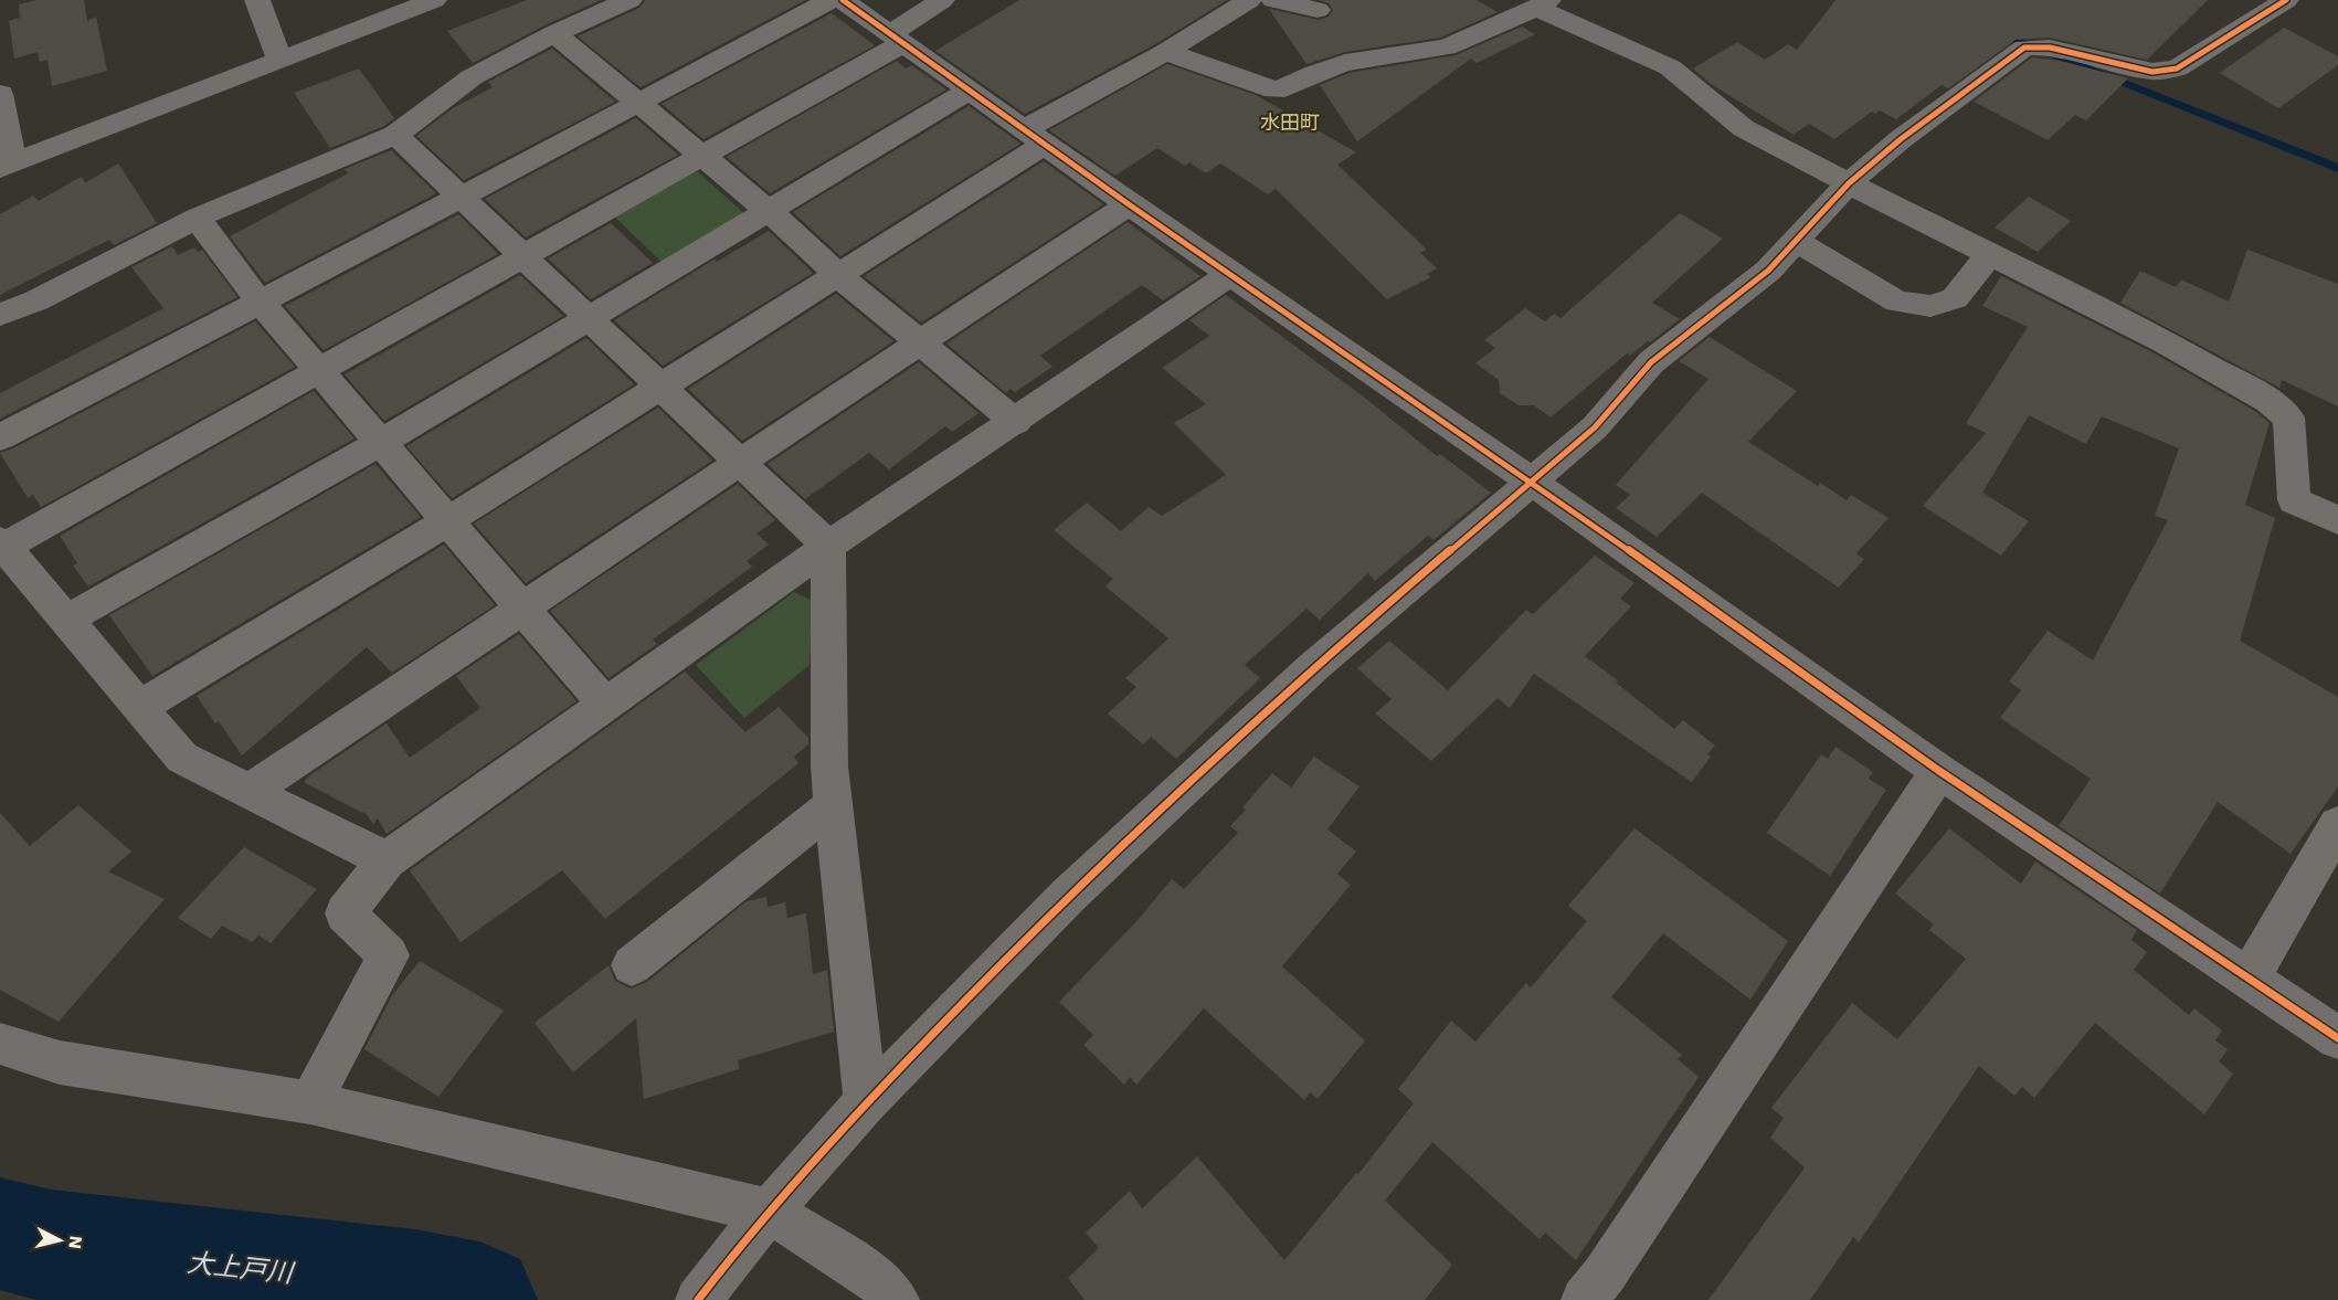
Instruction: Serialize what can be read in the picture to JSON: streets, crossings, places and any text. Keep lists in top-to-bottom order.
{
  "districts": ["水田町"],
  "water": ["大上戸川"],
  "north": "right"
}
